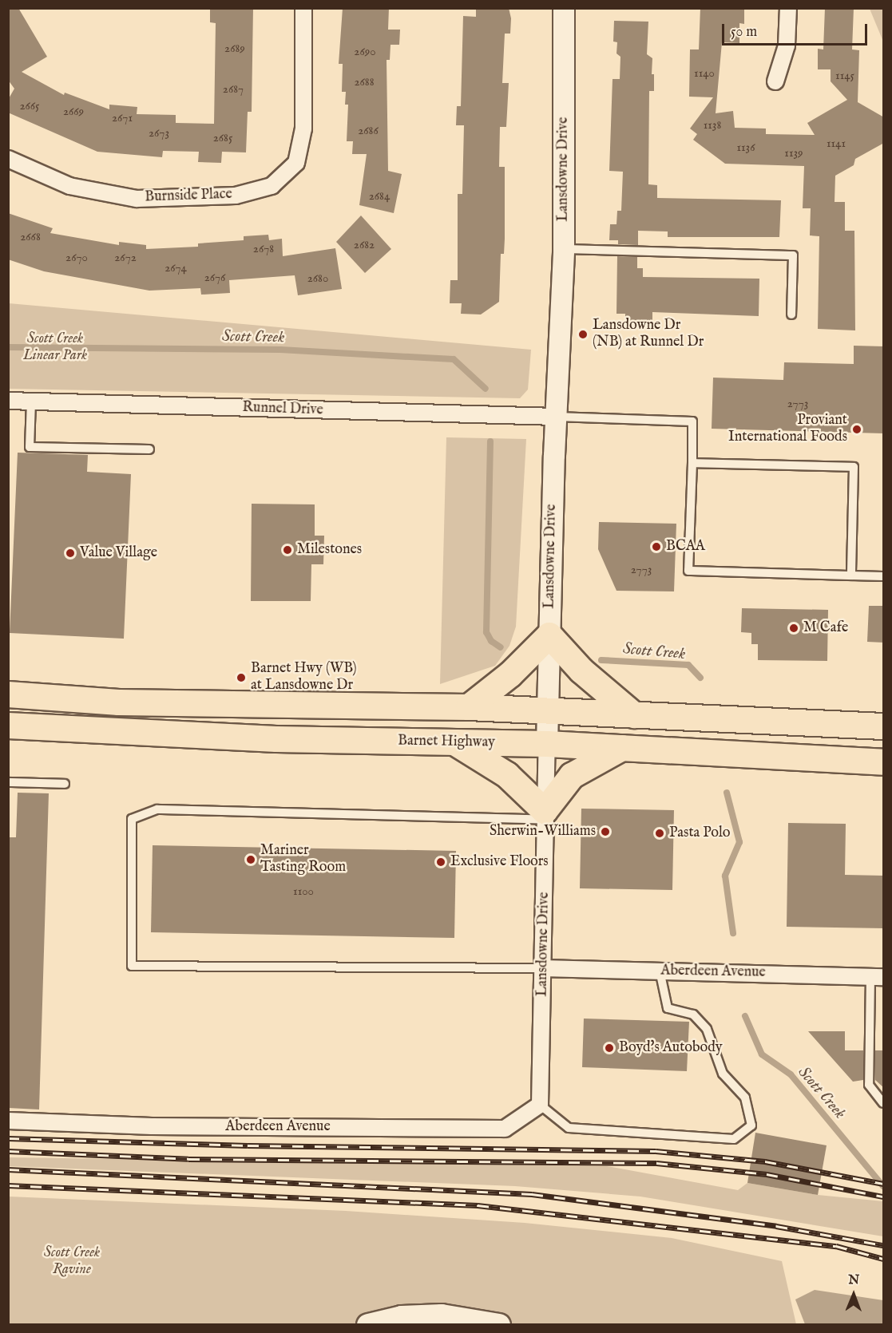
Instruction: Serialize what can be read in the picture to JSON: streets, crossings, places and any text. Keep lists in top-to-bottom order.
{
  "streets": {
    "main road": ["Barnet Highway"],
    "street": [
      "Lansdowne Drive",
      "Burnside Place",
      "Runnel Drive",
      "Aberdeen Avenue"
    ]
  },
  "crossings": [
    ["Lansdowne Drive", "Runnel Drive"],
    ["Lansdowne Drive", "Barnet Highway"],
    ["Lansdowne Drive", "Aberdeen Avenue"]
  ],
  "water": ["Scott Creek"],
  "parks": ["Scott Creek Linear Park", "Scott Creek Ravine"],
  "places": [
    "Lansdowne Dr (NB) at Runnel Dr",
    "Proviant International Foods",
    "BCAA",
    "Milestones",
    "Value Village",
    "M Cafe",
    "Barnet Hwy (WB) at Lansdowne Dr",
    "Sherwin-Williams",
    "Pasta Polo",
    "Mariner Tasting Room",
    "Exclusive Floors",
    "Boyd's Autobody"
  ],
  "house_numbers": [
    "2689",
    "2690",
    "1140",
    "1145",
    "2688",
    "2687",
    "2665",
    "2669",
    "2671",
    "1138",
    "2686",
    "2673",
    "2685",
    "1141",
    "1136",
    "1139",
    "2684",
    "2668",
    "2682",
    "2678",
    "2670",
    "2672",
    "2674",
    "2676",
    "2680",
    "2773",
    "2773",
    "1100"
  ],
  "scale_bar": "50 m",
  "north": "top"
}
